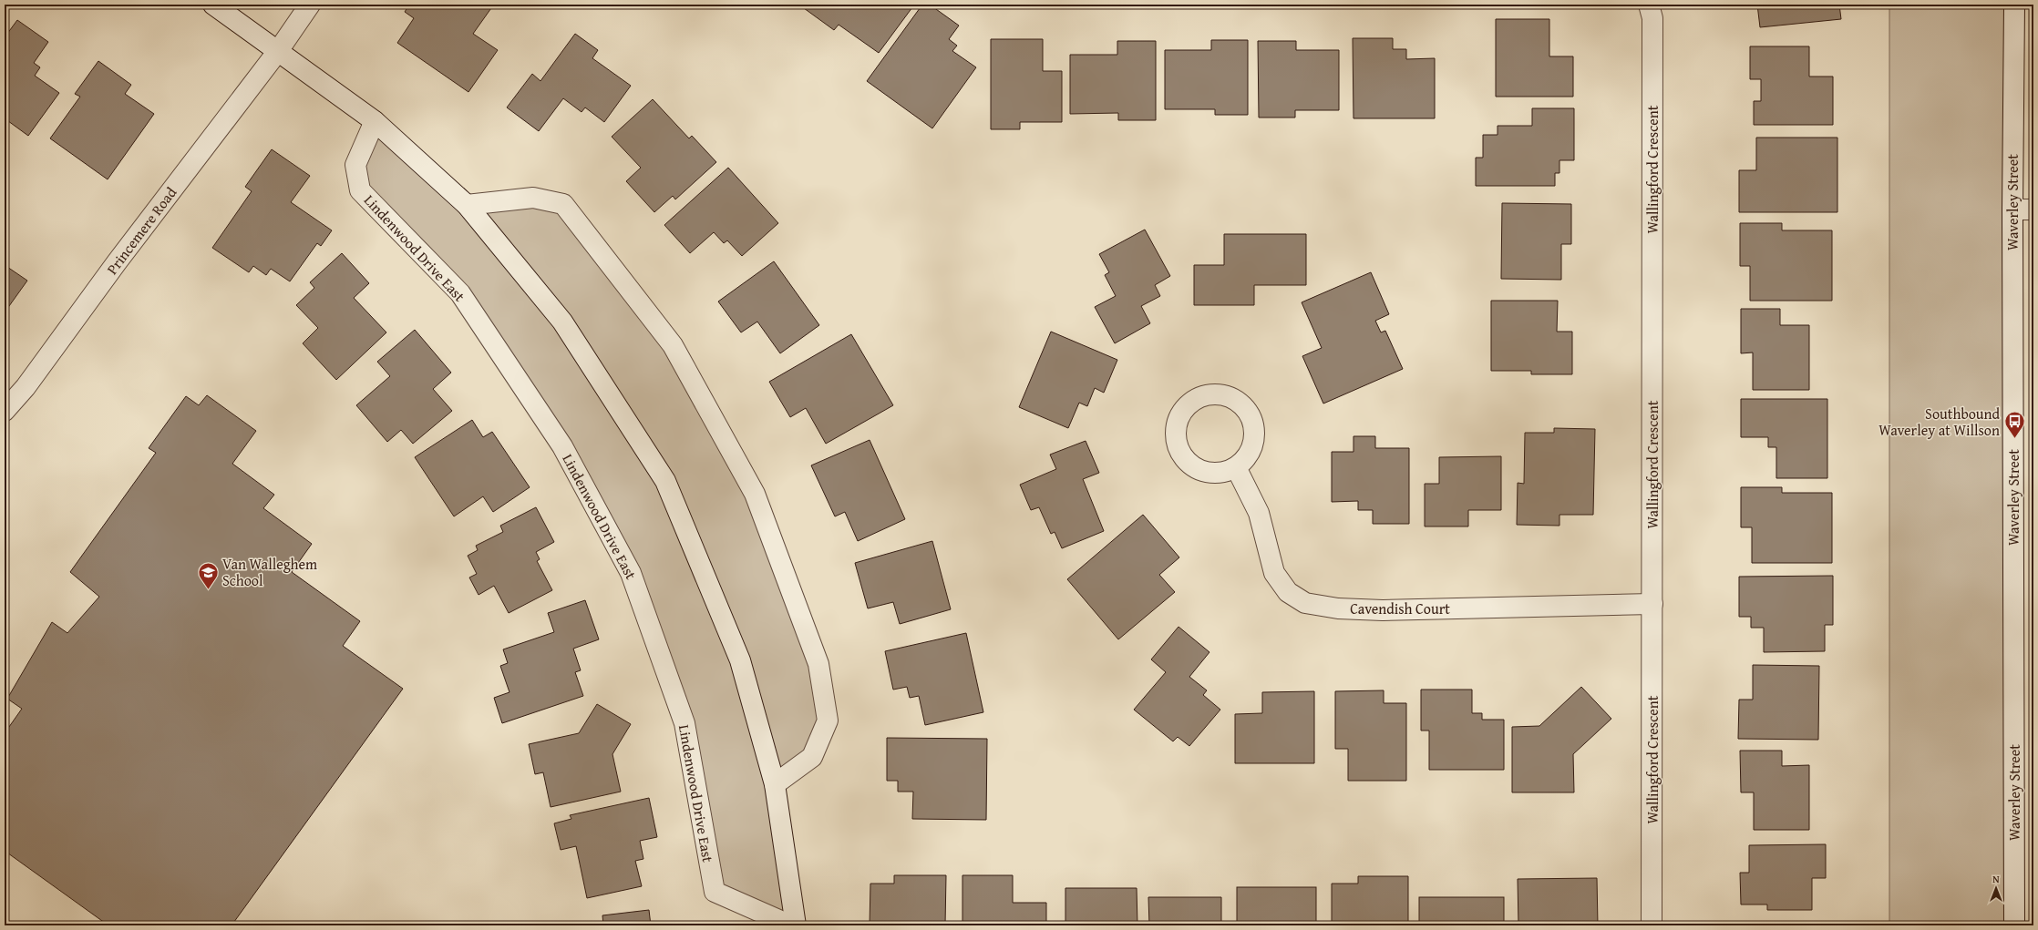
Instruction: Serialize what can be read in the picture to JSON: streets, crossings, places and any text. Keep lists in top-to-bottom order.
{
  "streets": {
    "street": [
      "Wallingford Crescent",
      "Waverley Street",
      "Princemere Road",
      "Lindenwood Drive East",
      "Cavendish Court"
    ]
  },
  "crossings": [
    ["Wallingford Crescent", "Cavendish Court"]
  ],
  "places": {
    "bus stop": ["Southbound Waverley at Willson"],
    "school or university": ["Van Walleghem School"]
  },
  "north": "top"
}
